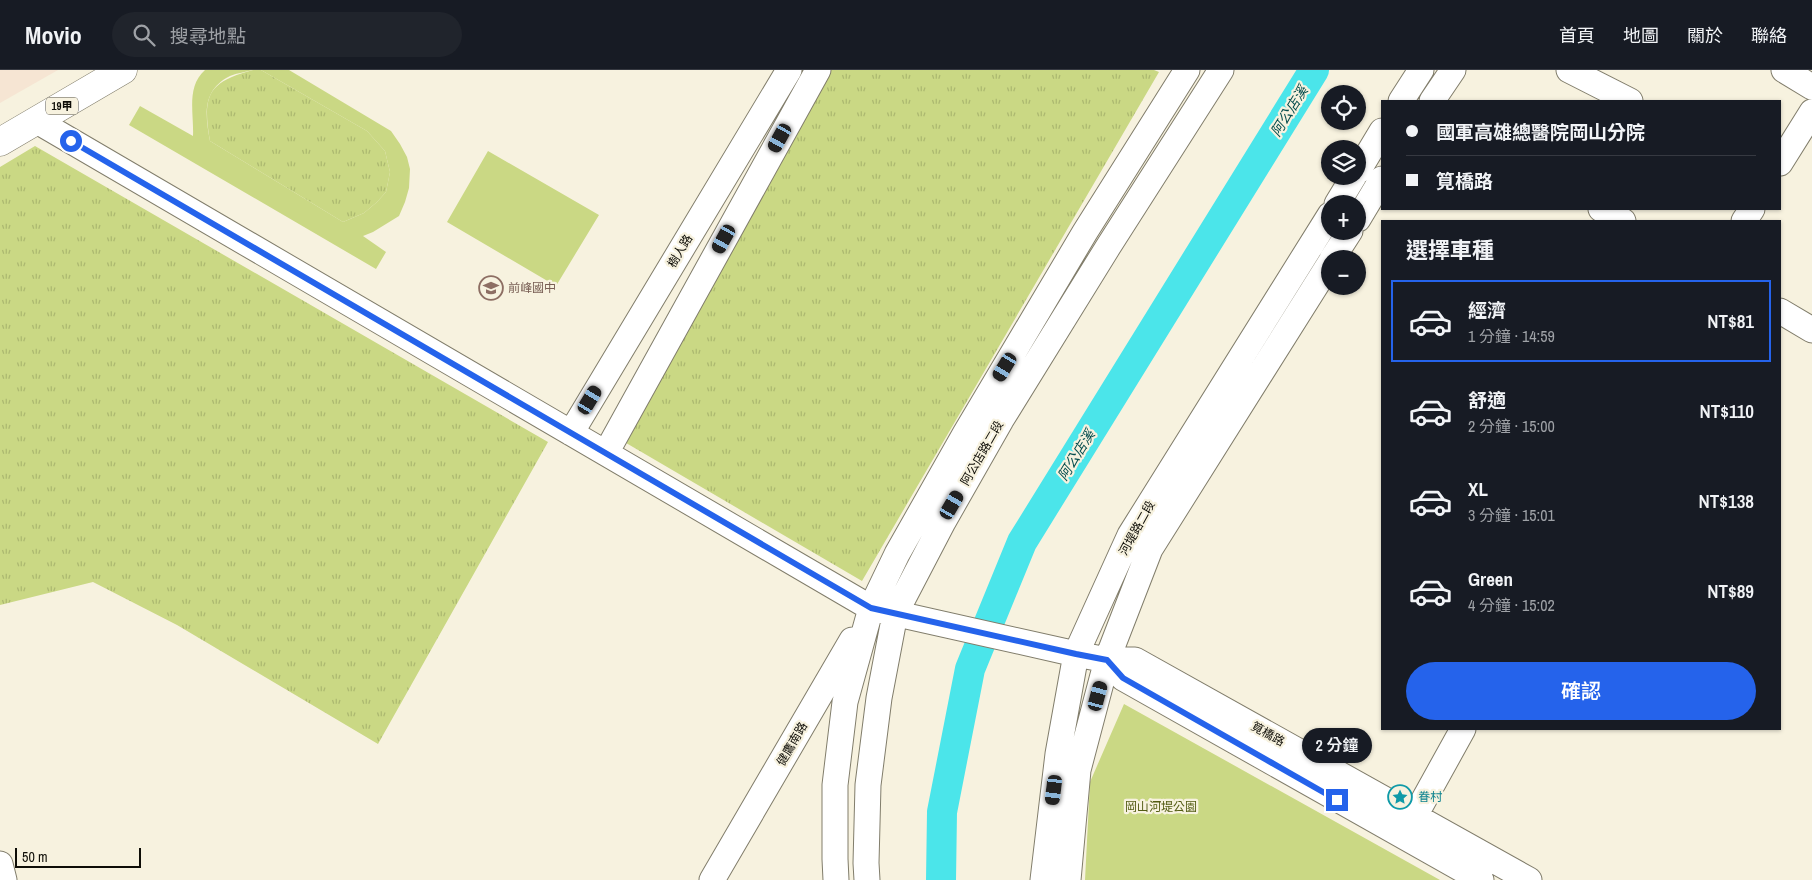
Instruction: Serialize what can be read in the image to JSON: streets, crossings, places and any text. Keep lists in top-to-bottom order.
{
  "streets": {
    "main road": ["19甲"],
    "street": [
      "樹人路",
      "阿公店路二段",
      "河堤路二段",
      "筧橋路",
      "健鷹南路"
    ]
  },
  "crossings": [
    ["阿公店路二段", "健鷹南路"],
    ["河堤路二段", "筧橋路"]
  ],
  "water": ["阿公店溪"],
  "parks": ["岡山河堤公園"],
  "places": {
    "school or university": ["前峰國中"],
    "place": ["眷村"]
  },
  "scale_bar": "50 m",
  "page": {
    "header": "Movio",
    "search": "搜尋地點",
    "nav": [
      "首頁",
      "地圖",
      "關於",
      "聯絡"
    ],
    "map_buttons": ["+", "−"],
    "banner": ["國軍高雄總醫院岡山分院", "筧橋路"],
    "heading": "選擇車種",
    "list": [
      {
        "name": "經濟",
        "note": "1 分鐘 · 14:59",
        "value": "NT$81"
      },
      {
        "name": "舒適",
        "note": "2 分鐘 · 15:00",
        "value": "NT$110"
      },
      {
        "name": "XL",
        "note": "3 分鐘 · 15:01",
        "value": "NT$138"
      },
      {
        "name": "Green",
        "note": "4 分鐘 · 15:02",
        "value": "NT$89"
      }
    ],
    "buttons": "確認",
    "bubble": "2 分鐘",
    "scale": "50 m"
  }
}
